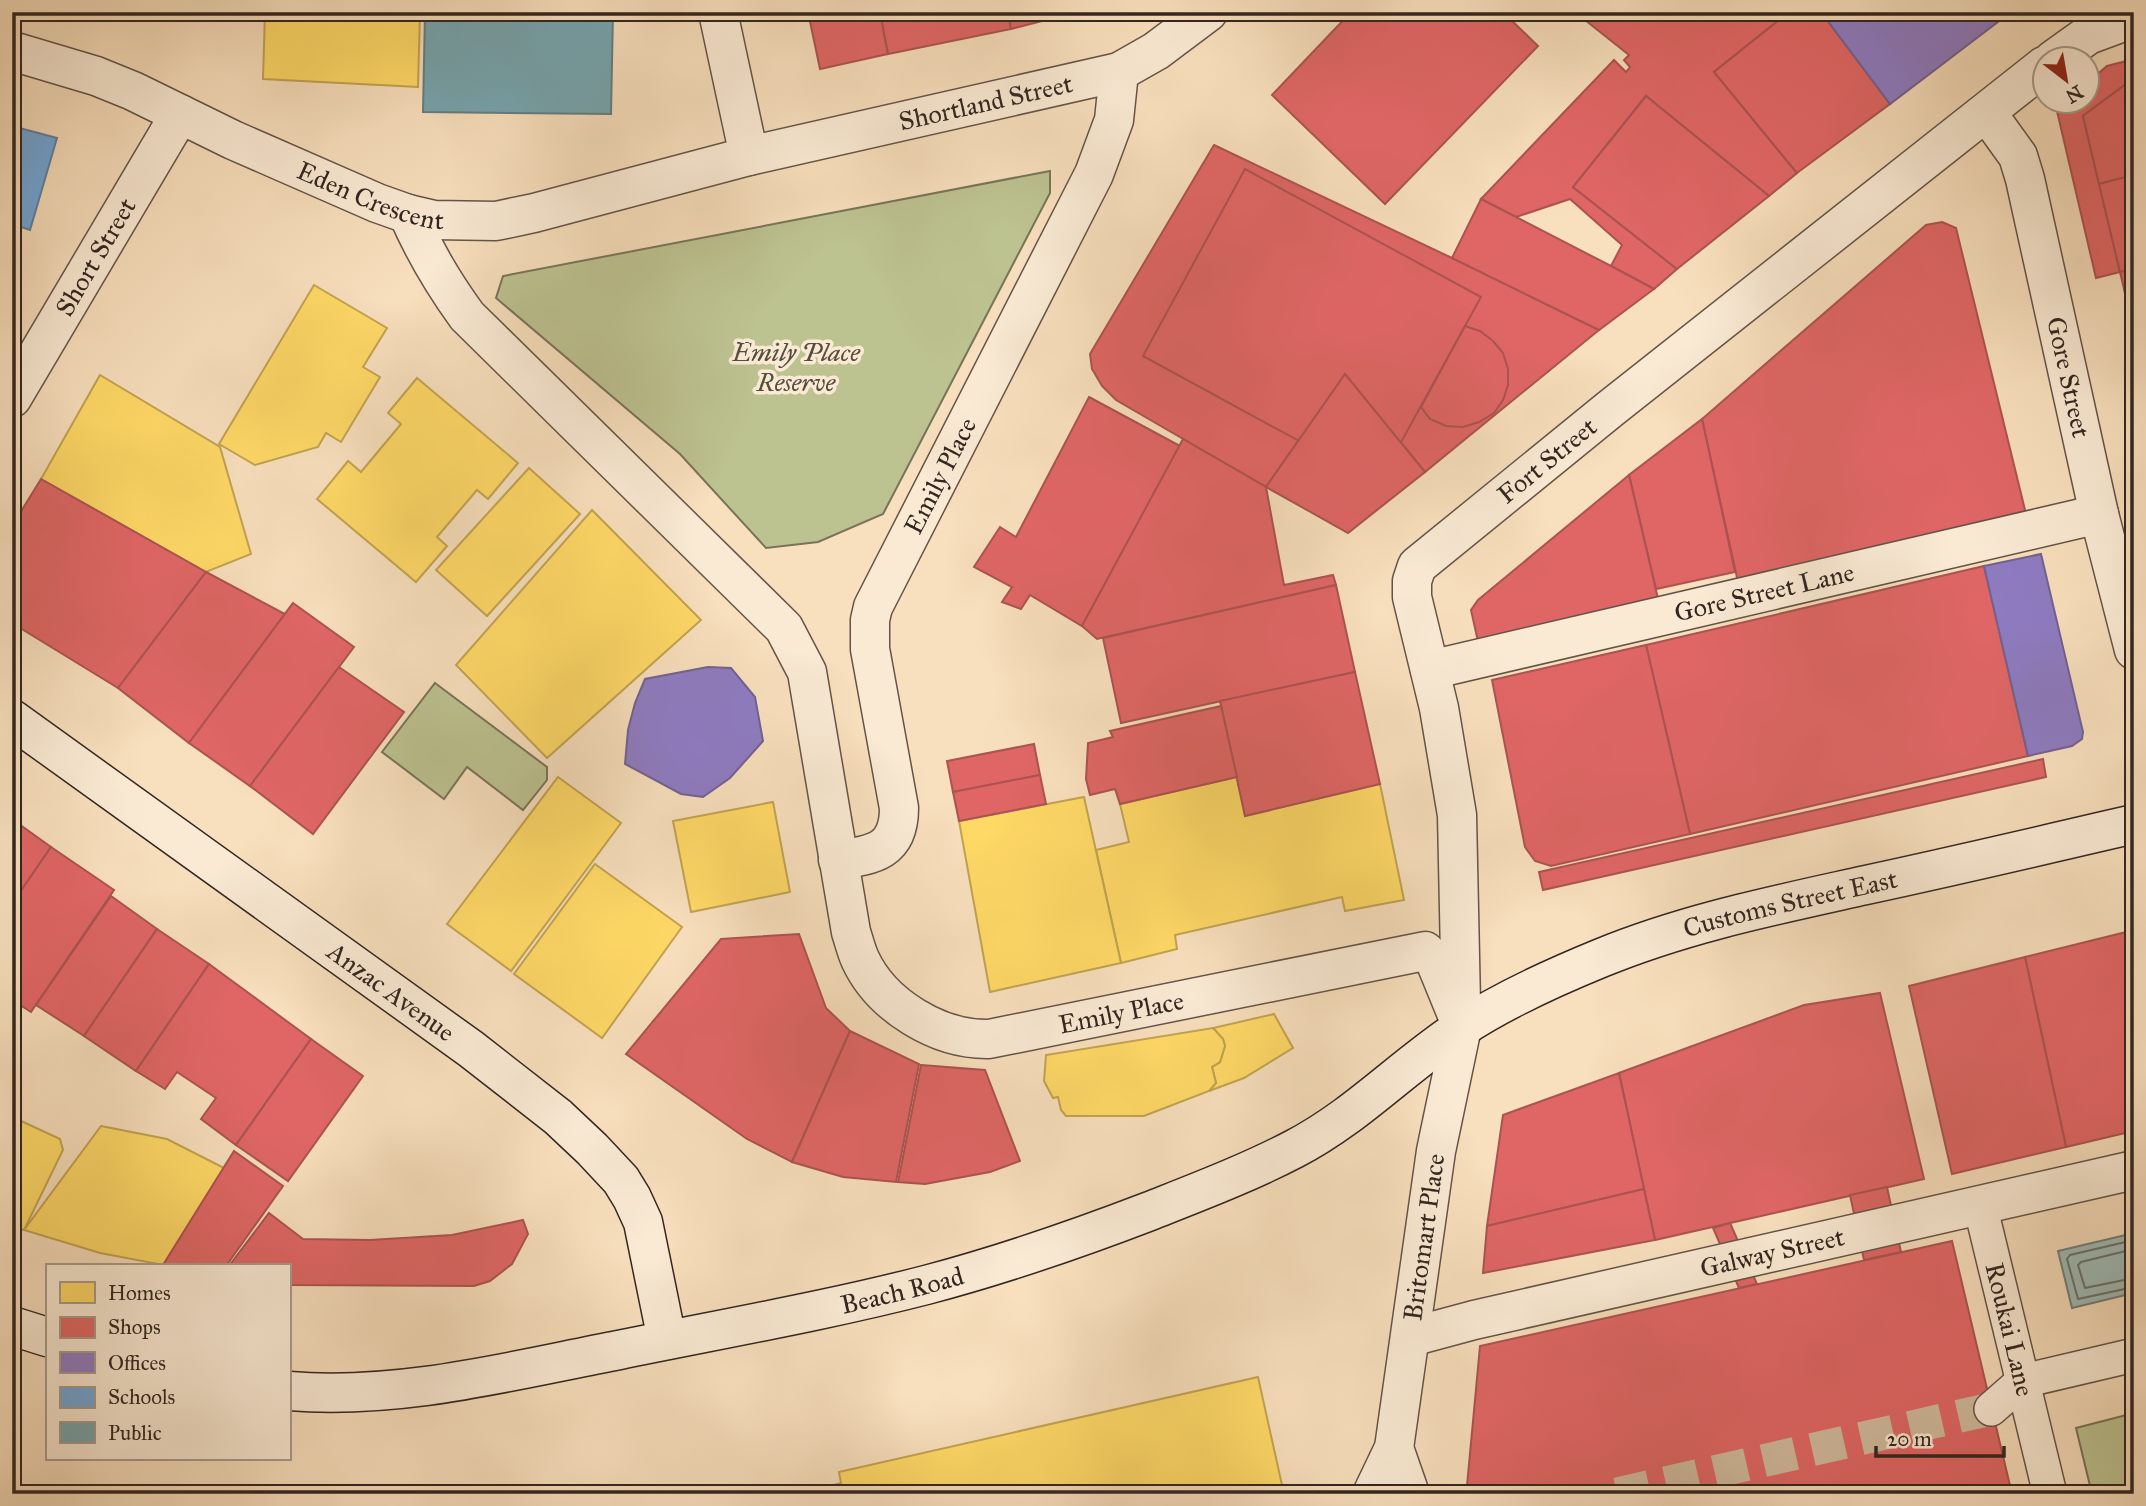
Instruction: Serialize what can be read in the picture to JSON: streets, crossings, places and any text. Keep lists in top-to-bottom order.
{
  "streets": {
    "street": [
      "Shortland Street",
      "Eden Crescent",
      "Short Street",
      "Gore Street",
      "Fort Street",
      "Emily Place",
      "Gore Street Lane",
      "Customs Street East",
      "Anzac Avenue",
      "Britomart Place",
      "Galway Street",
      "Beach Road",
      "Roukai Lane"
    ]
  },
  "crossings": [
    ["Shortland Street", "Eden Crescent"],
    ["Shortland Street", "Emily Place"],
    ["Eden Crescent", "Short Street"],
    ["Eden Crescent", "Emily Place"],
    ["Gore Street", "Fort Street"],
    ["Gore Street", "Gore Street Lane"],
    ["Fort Street", "Emily Place"],
    ["Fort Street", "Gore Street Lane"],
    ["Fort Street", "Customs Street East"],
    ["Fort Street", "Britomart Place"],
    ["Fort Street", "Beach Road"],
    ["Emily Place", "Customs Street East"],
    ["Emily Place", "Britomart Place"],
    ["Emily Place", "Beach Road"],
    ["Customs Street East", "Britomart Place"],
    ["Customs Street East", "Beach Road"],
    ["Anzac Avenue", "Beach Road"],
    ["Britomart Place", "Galway Street"],
    ["Britomart Place", "Beach Road"],
    ["Galway Street", "Roukai Lane"]
  ],
  "parks": ["Emily Place Reserve"],
  "legend": [
    "Homes",
    "Shops",
    "Offices",
    "Schools",
    "Public"
  ],
  "scale_bar": "20 m",
  "north": "bottom right"
}
